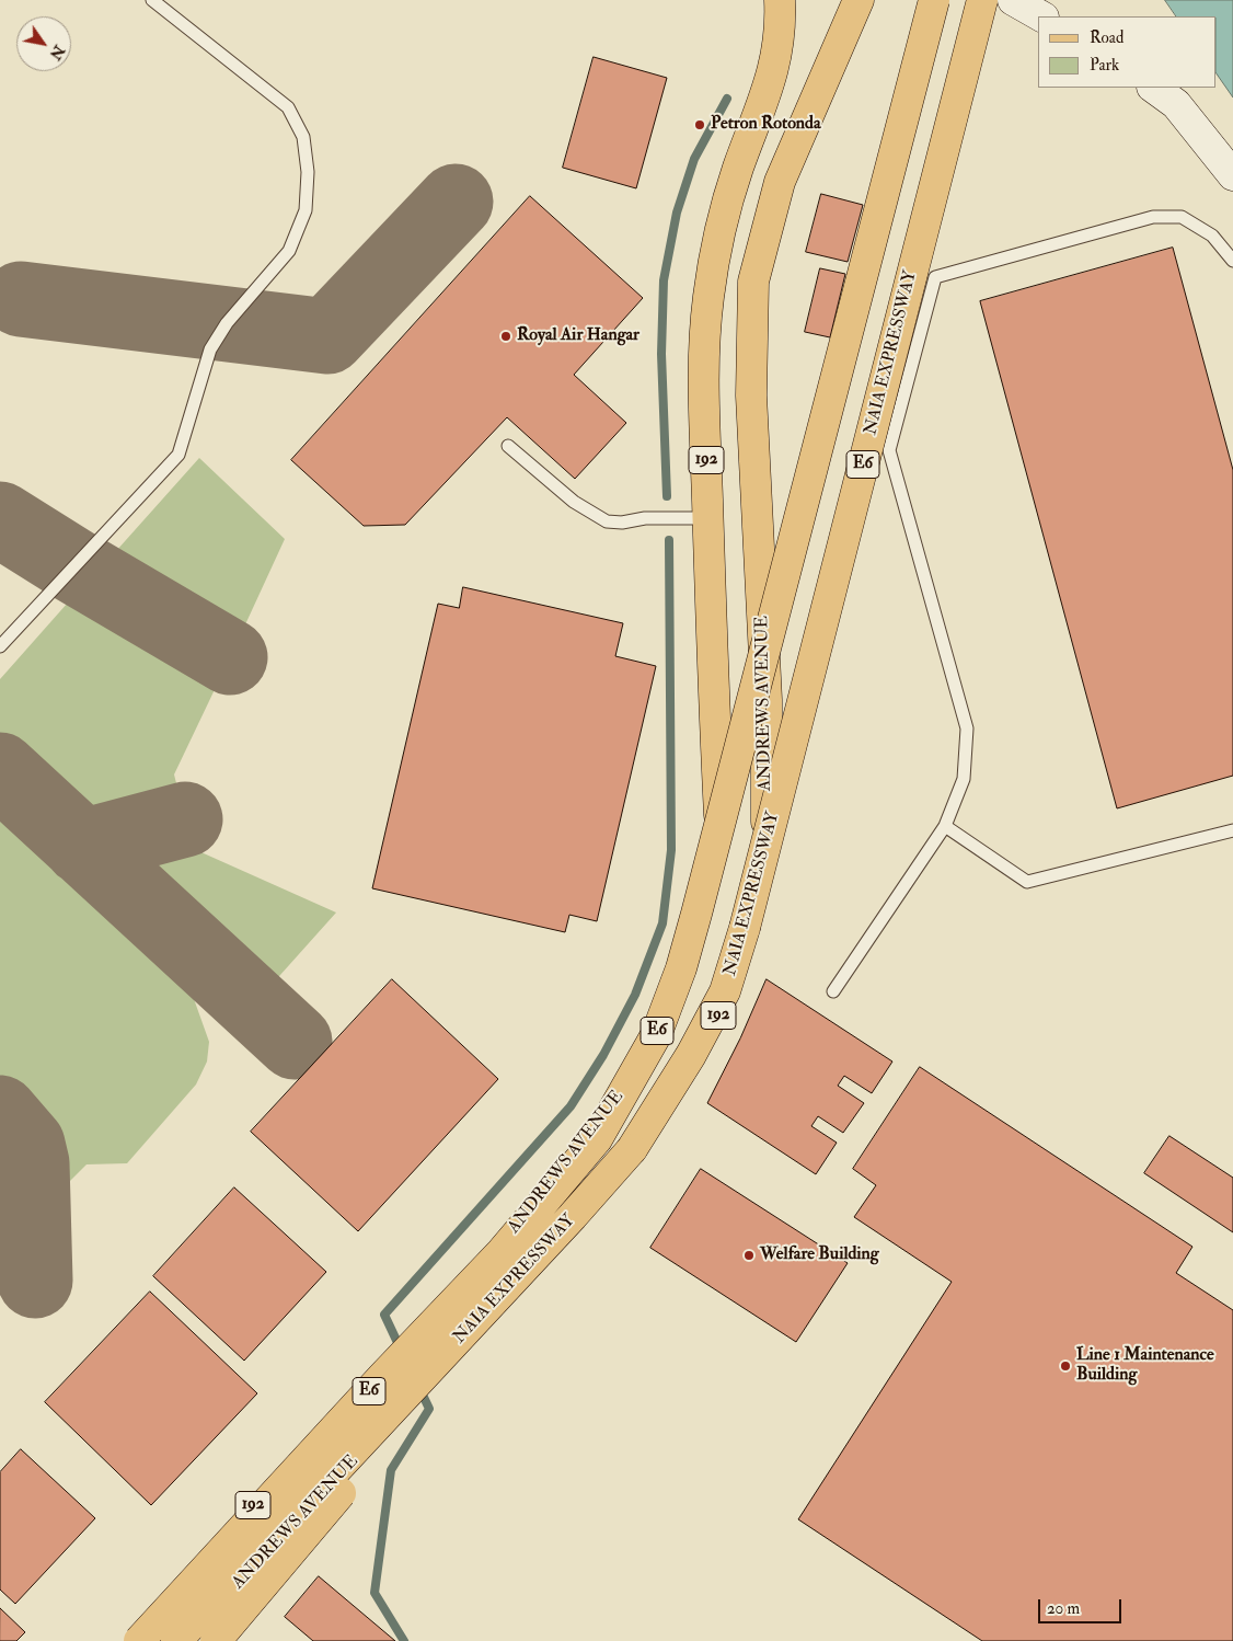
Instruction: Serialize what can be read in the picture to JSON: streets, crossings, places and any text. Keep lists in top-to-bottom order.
{
  "streets": {
    "main road": [
      "NAIA EXPRESSWAY",
      "192",
      "E6",
      "ANDREWS AVENUE"
    ]
  },
  "places": [
    "Petron Rotonda",
    "Royal Air Hangar",
    "Welfare Building",
    "Line 1 Maintenance Building"
  ],
  "legend": ["Road", "Park"],
  "scale_bar": "20 m",
  "north": "bottom right"
}
